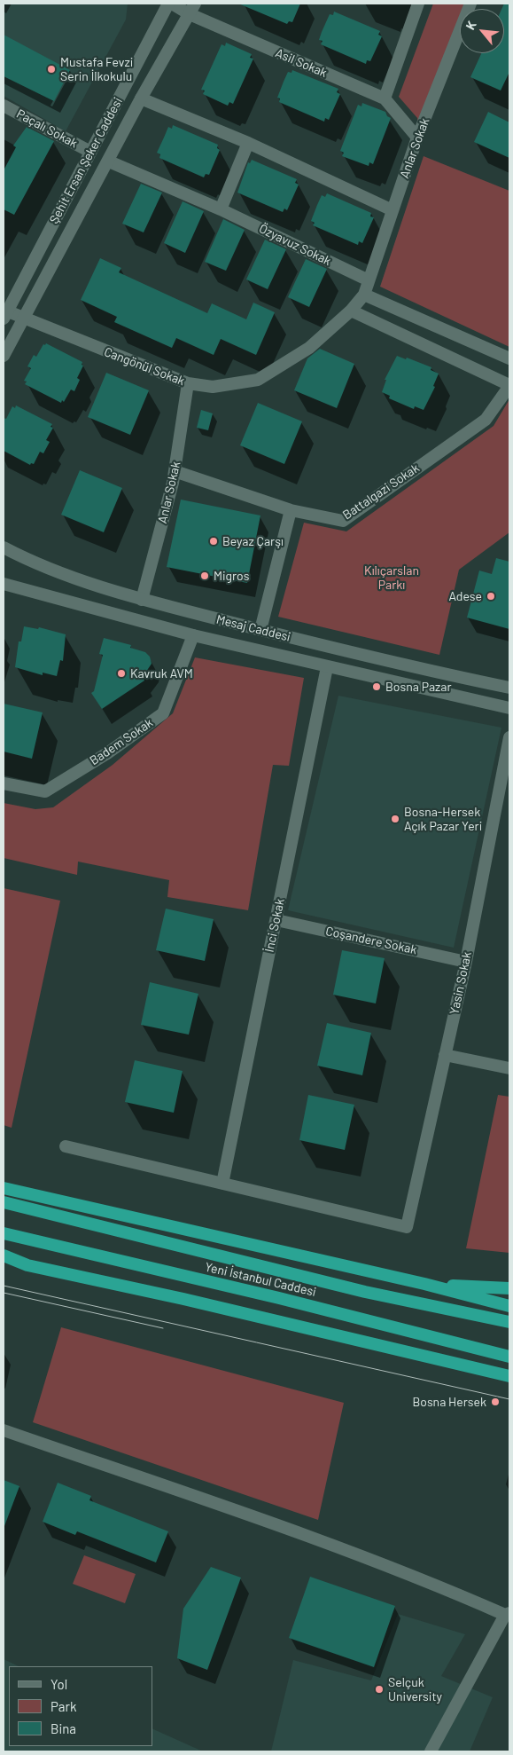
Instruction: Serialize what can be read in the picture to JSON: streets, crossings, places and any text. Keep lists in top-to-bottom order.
{
  "streets": {
    "highway": ["Yeni İstanbul Caddesi"],
    "street": [
      "Asil Sokak",
      "Paçalı Sokak",
      "Anlar Sokak",
      "Şehit Ersan Şeker Caddesi",
      "Özyavuz Sokak",
      "Cangönül Sokak",
      "Battalgazi Sokak",
      "Mesaj Caddesi",
      "Badem Sokak",
      "İnci Sokak",
      "Coşandere Sokak",
      "Yasin Sokak"
    ]
  },
  "crossings": [
    ["Asil Sokak", "Anlar Sokak"],
    ["Asil Sokak", "Şehit Ersan Şeker Caddesi"],
    ["Paçalı Sokak", "Şehit Ersan Şeker Caddesi"],
    ["Anlar Sokak", "Şehit Ersan Şeker Caddesi"],
    ["Anlar Sokak", "Özyavuz Sokak"],
    ["Anlar Sokak", "Cangönül Sokak"],
    ["Anlar Sokak", "Battalgazi Sokak"],
    ["Anlar Sokak", "Mesaj Caddesi"],
    ["Şehit Ersan Şeker Caddesi", "Özyavuz Sokak"],
    ["Şehit Ersan Şeker Caddesi", "Cangönül Sokak"],
    ["Cangönül Sokak", "Battalgazi Sokak"],
    ["Mesaj Caddesi", "Badem Sokak"],
    ["Mesaj Caddesi", "İnci Sokak"],
    ["İnci Sokak", "Coşandere Sokak"],
    ["İnci Sokak", "Yasin Sokak"],
    ["Coşandere Sokak", "Yasin Sokak"]
  ],
  "parks": ["Kılıçarslan Parkı"],
  "places": [
    "Mustafa Fevzi Serin İlkokulu",
    "Beyaz Çarşı",
    "Migros",
    "Adese",
    "Kavruk AVM",
    "Bosna Pazar",
    "Bosna-Hersek Açık Pazar Yeri",
    "Bosna Hersek",
    "Selçuk University"
  ],
  "legend": ["Yol", "Park", "Bina"],
  "north": "top left"
}
